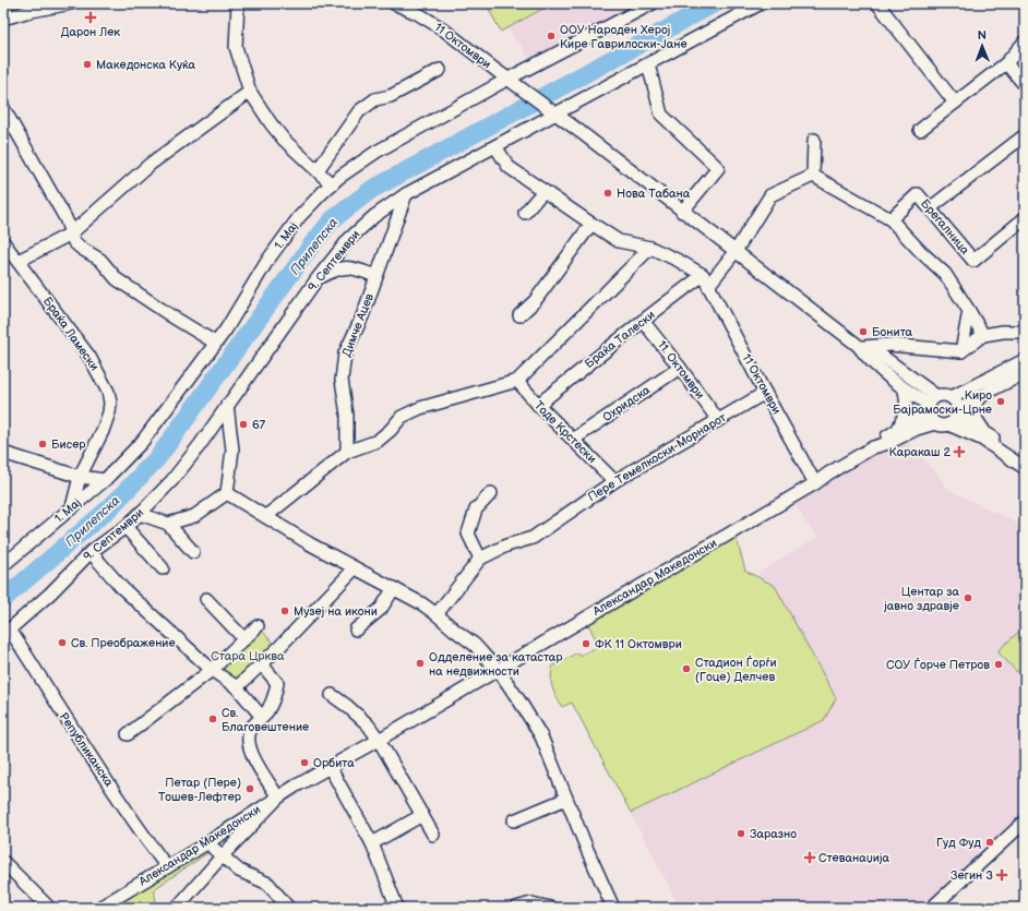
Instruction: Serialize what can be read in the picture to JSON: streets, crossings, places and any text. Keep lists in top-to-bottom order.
{
  "streets": {
    "street": [
      "11 Октомври",
      "Брегалница",
      "1. Мај",
      "9. Септември",
      "Димче Ацев",
      "Браќа Ламески",
      "Браќа Талески",
      "11. Октомври",
      "Охридска",
      "Тоде Крстески",
      "Пере Темелкоски-Морнарот",
      "Александар Македонски",
      "Републиканска"
    ]
  },
  "crossings": [
    ["11 Октомври", "1. Мај"],
    ["11 Октомври", "9. Септември"],
    ["11 Октомври", "Браќа Талески"],
    ["11 Октомври", "Пере Темелкоски-Морнарот"],
    ["11 Октомври", "Александар Македонски"],
    ["1. Мај", "Браќа Ламески"],
    ["9. Септември", "Димче Ацев"],
    ["9. Септември", "Републиканска"],
    ["Браќа Талески", "11. Октомври"],
    ["Браќа Талески", "Тоде Крстески"],
    ["11. Октомври", "Охридска"],
    ["11. Октомври", "Пере Темелкоски-Морнарот"],
    ["Охридска", "Тоде Крстески"],
    ["Тоде Крстески", "Пере Темелкоски-Морнарот"],
    ["Александар Македонски", "Републиканска"]
  ],
  "water": ["Прилепска"],
  "parks": ["Стара Црква"],
  "places": {
    "health": [
      "Дарон Лек",
      "Каракаш 2",
      "Стеванаџија",
      "Зегин 3"
    ],
    "other": [
      "ООУ Народен Херој Кире Гаврилоски-Јане",
      "Македонска Куќа",
      "Нова Табана",
      "Бонита",
      "Киро Бајрамоски-Црне",
      "67",
      "Бисер",
      "Центар за јавно здравје",
      "Музеј на икони",
      "Св. Преображение",
      "ФК 11 Октомври",
      "Одделение за катастар на недвижности",
      "СОУ Ѓорче Петров",
      "Стадион Ѓорѓи (Гоце) Делчев",
      "Св. Благовештение",
      "Орбита",
      "Петар (Пере) Тошев-Лефтер",
      "Заразно",
      "Гуд Фуд"
    ]
  },
  "north": "top"
}
